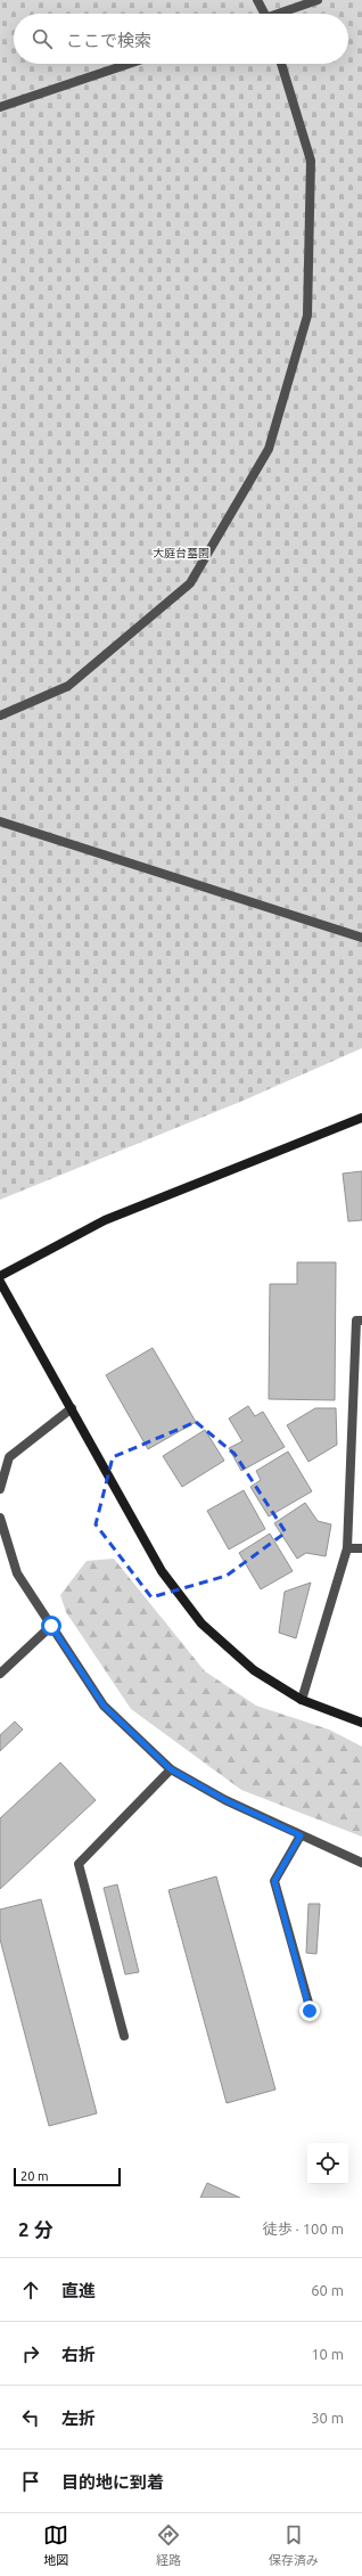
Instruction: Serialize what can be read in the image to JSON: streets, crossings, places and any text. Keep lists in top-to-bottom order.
{
  "parks": ["大庭台墓園"],
  "scale_bar": "20 m",
  "page": {
    "search": "ここで検索",
    "scale": "20 m",
    "heading": ["2 分", "徒歩 · 100 m"],
    "list": [
      ["直進", "60 m"],
      ["右折", "10 m"],
      ["左折", "30 m"],
      "目的地に到着"
    ],
    "nav": ["地図", "経路", "保存済み"]
  }
}
